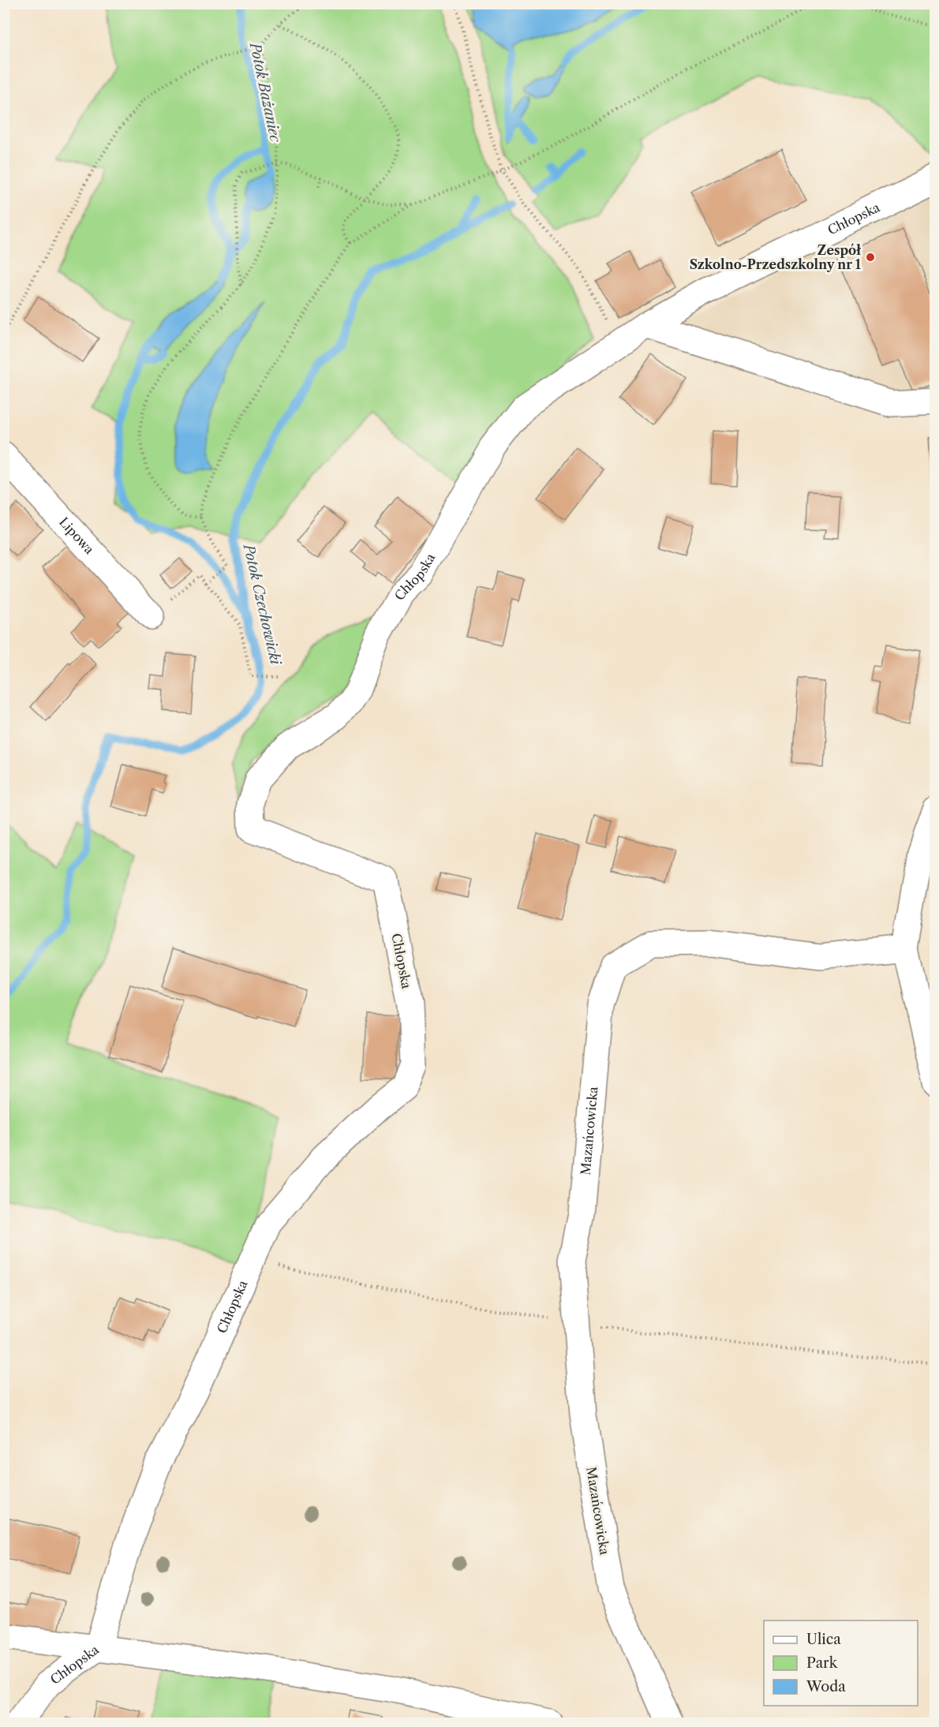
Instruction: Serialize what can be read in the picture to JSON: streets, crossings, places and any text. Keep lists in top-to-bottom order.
{
  "streets": {
    "street": ["Chłopska", "Lipowa", "Mazańcowicka"]
  },
  "water": ["Potok Bażaniec", "Potok Czechowicki"],
  "places": ["Zespół Szkolno-Przedszkolny nr 1"],
  "legend": ["Ulica", "Park", "Woda"]
}
